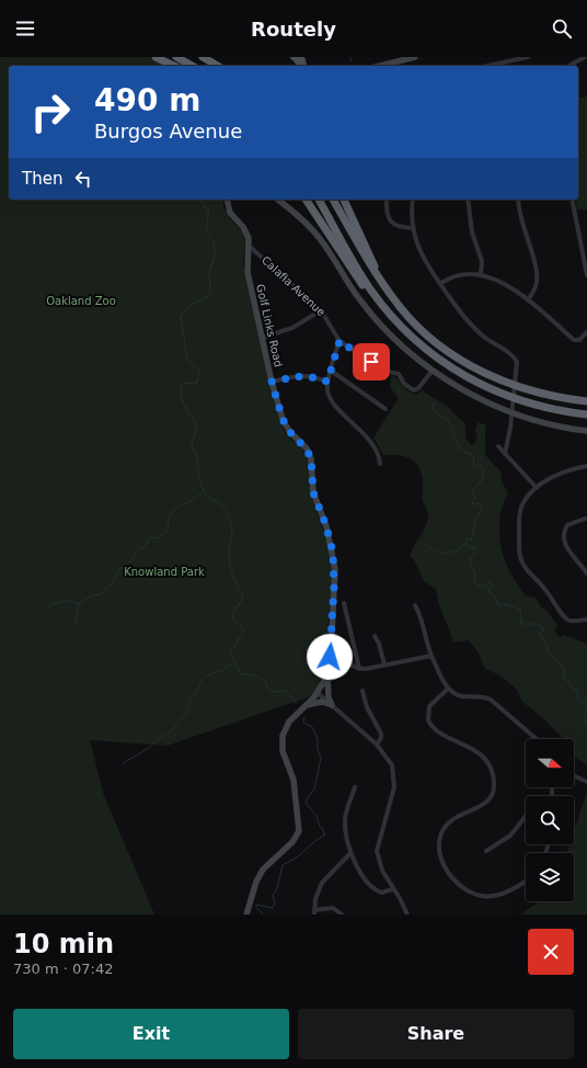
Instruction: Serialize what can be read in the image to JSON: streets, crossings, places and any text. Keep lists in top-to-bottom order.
{
  "streets": {
    "main road": ["Golf Links Road"],
    "street": ["Calafia Avenue"]
  },
  "crossings": [
    ["Calafia Avenue", "Golf Links Road"]
  ],
  "parks": ["Oakland Zoo", "Knowland Park"],
  "north": "right",
  "page": {
    "header": "Routely",
    "turn": ["490 m", "Burgos Avenue"],
    "then": "Then",
    "heading": ["10 min", "730 m · 07:42"],
    "buttons": ["Exit", "Share"]
  }
}
